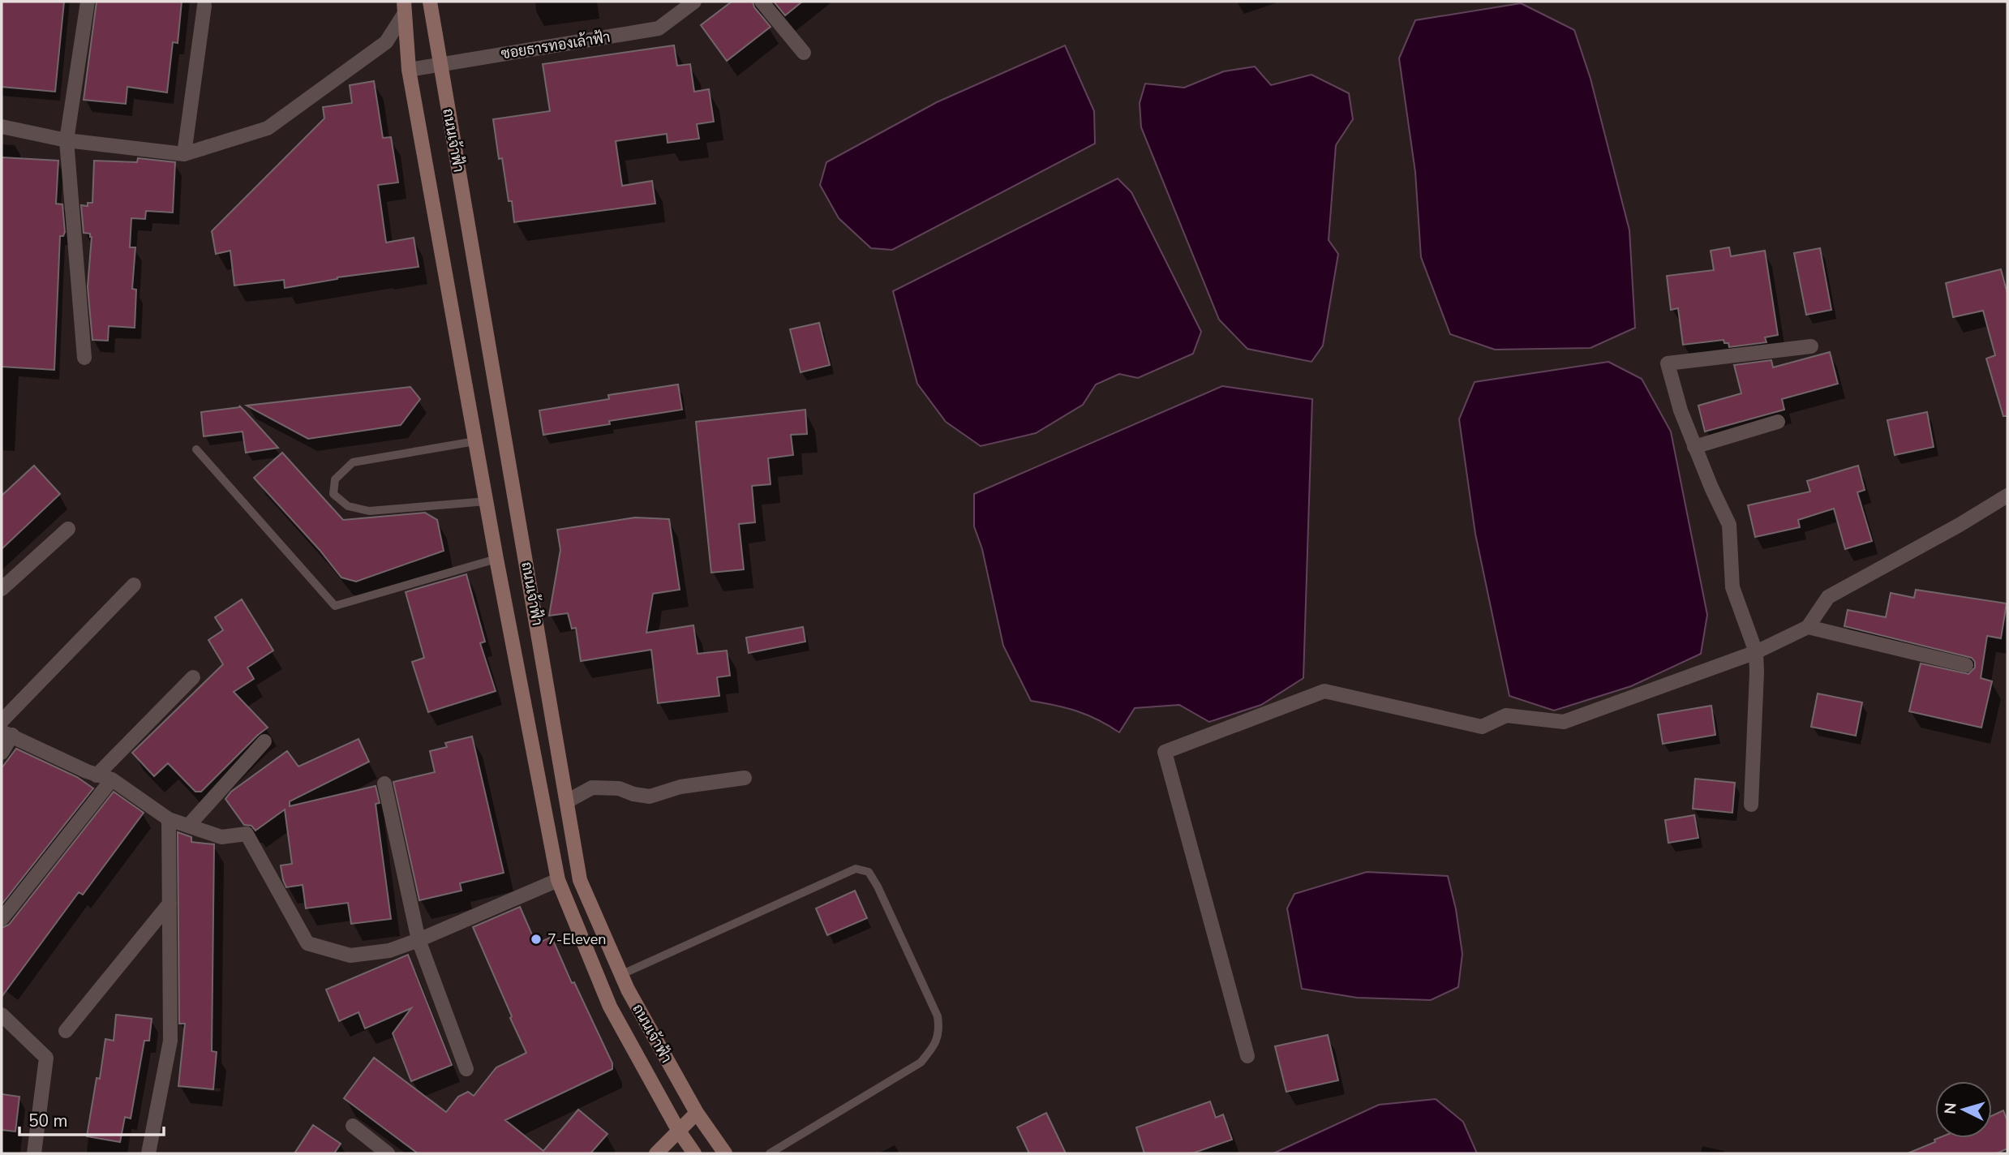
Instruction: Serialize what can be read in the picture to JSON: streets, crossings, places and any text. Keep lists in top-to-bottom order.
{
  "streets": {
    "main road": ["ถนนเจ้าฟ้า"],
    "street": ["ซอยธารทองเล้าฟ้า"]
  },
  "crossings": [
    ["ซอยธารทองเล้าฟ้า", "ถนนเจ้าฟ้า"]
  ],
  "places": ["7-Eleven"],
  "scale_bar": "50 m",
  "north": "left"
}
